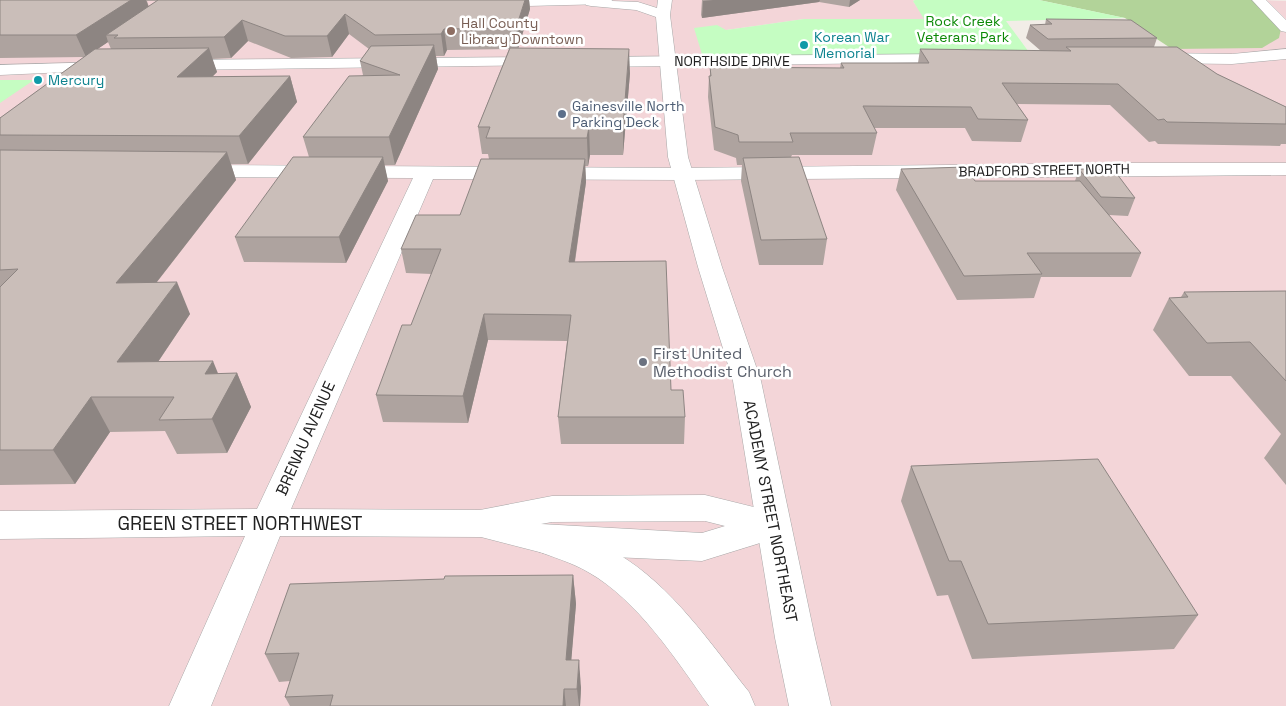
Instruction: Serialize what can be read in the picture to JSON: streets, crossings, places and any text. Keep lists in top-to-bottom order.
{
  "streets": {
    "street": [
      "NORTHSIDE DRIVE",
      "BRADFORD STREET NORTH",
      "BRENAU AVENUE",
      "ACADEMY STREET NORTHEAST",
      "GREEN STREET NORTHWEST"
    ]
  },
  "crossings": [
    ["NORTHSIDE DRIVE", "ACADEMY STREET NORTHEAST"],
    ["BRADFORD STREET NORTH", "BRENAU AVENUE"],
    ["BRADFORD STREET NORTH", "ACADEMY STREET NORTHEAST"],
    ["BRENAU AVENUE", "GREEN STREET NORTHWEST"],
    ["ACADEMY STREET NORTHEAST", "GREEN STREET NORTHWEST"]
  ],
  "parks": ["Rock Creek Veterans Park"],
  "places": [
    "Hall County Library Downtown",
    "Korean War Memorial",
    "Mercury",
    "Gainesville North Parking Deck",
    "First United Methodist Church"
  ]
}
